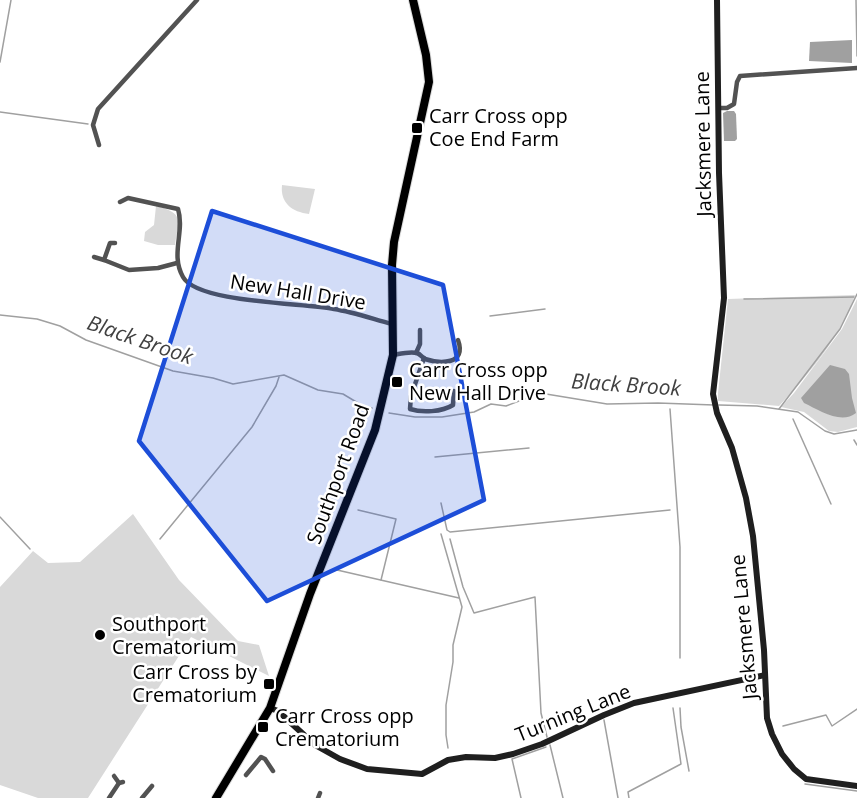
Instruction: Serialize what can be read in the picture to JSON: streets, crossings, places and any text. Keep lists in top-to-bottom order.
{
  "streets": {
    "highway": ["Southport Road"],
    "main road": ["Jacksmere Lane", "Turning Lane"],
    "street": ["New Hall Drive"]
  },
  "crossings": [
    ["Jacksmere Lane", "Turning Lane"],
    ["New Hall Drive", "Southport Road"],
    ["Southport Road", "Turning Lane"]
  ],
  "water": ["Black Brook"],
  "places": {
    "transit": [
      "Carr Cross opp Coe End Farm",
      "Carr Cross opp New Hall Drive",
      "Carr Cross by Crematorium",
      "Carr Cross opp Crematorium"
    ],
    "other": ["Southport Crematorium"]
  }
}
